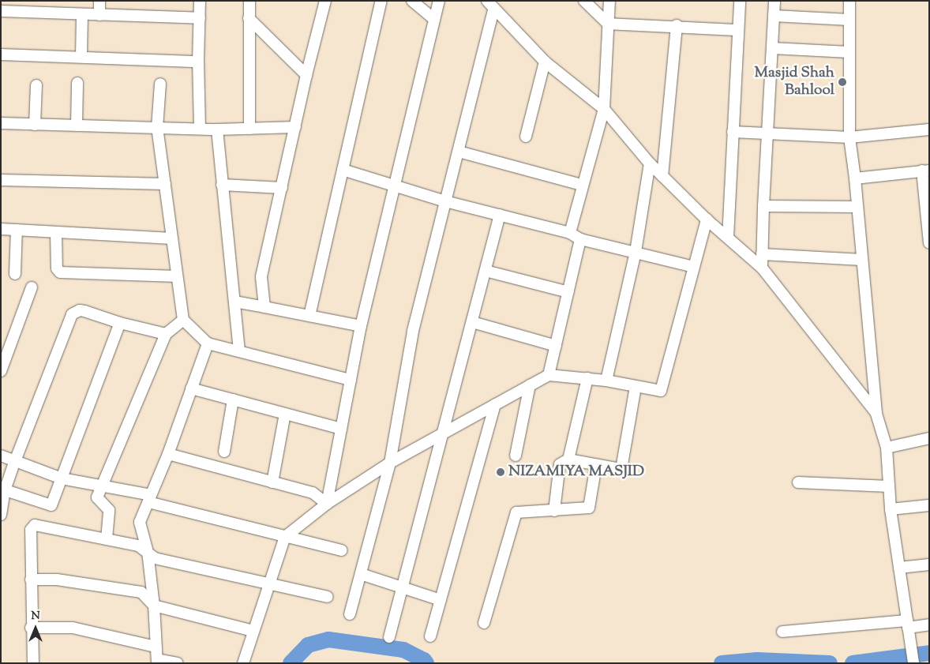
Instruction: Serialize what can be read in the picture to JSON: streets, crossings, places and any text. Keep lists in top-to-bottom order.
{
  "places": ["Masjid Shah Bahlool", "NIZAMIYA MASJID"],
  "north": "top"
}
